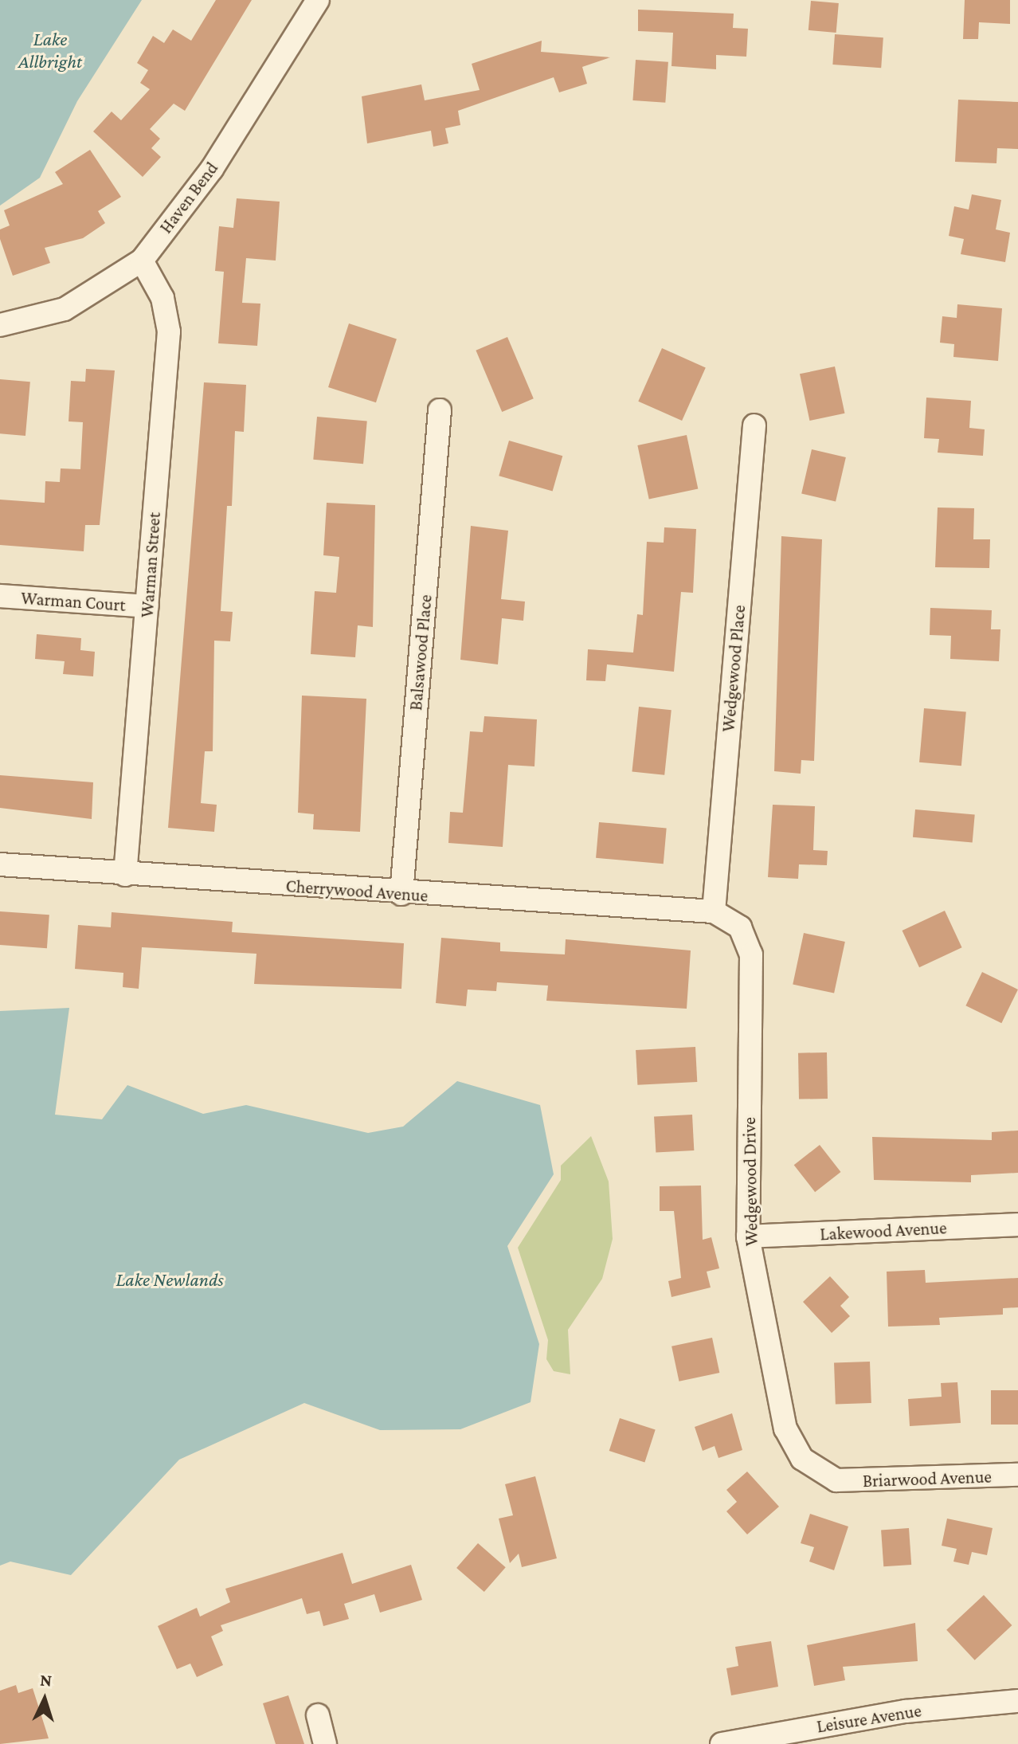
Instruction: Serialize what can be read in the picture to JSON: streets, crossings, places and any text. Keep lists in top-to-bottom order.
{
  "streets": {
    "street": [
      "Haven Bend",
      "Warman Street",
      "Warman Court",
      "Balsawood Place",
      "Wedgewood Place",
      "Cherrywood Avenue",
      "Wedgewood Drive",
      "Lakewood Avenue",
      "Briarwood Avenue",
      "Leisure Avenue"
    ]
  },
  "crossings": [
    ["Haven Bend", "Warman Street"],
    ["Warman Street", "Warman Court"],
    ["Warman Street", "Cherrywood Avenue"],
    ["Balsawood Place", "Cherrywood Avenue"],
    ["Wedgewood Place", "Cherrywood Avenue"],
    ["Wedgewood Place", "Wedgewood Drive"],
    ["Cherrywood Avenue", "Wedgewood Drive"],
    ["Wedgewood Drive", "Lakewood Avenue"],
    ["Wedgewood Drive", "Briarwood Avenue"]
  ],
  "water": ["Lake Allbright", "Lake Newlands"],
  "north": "top"
}
